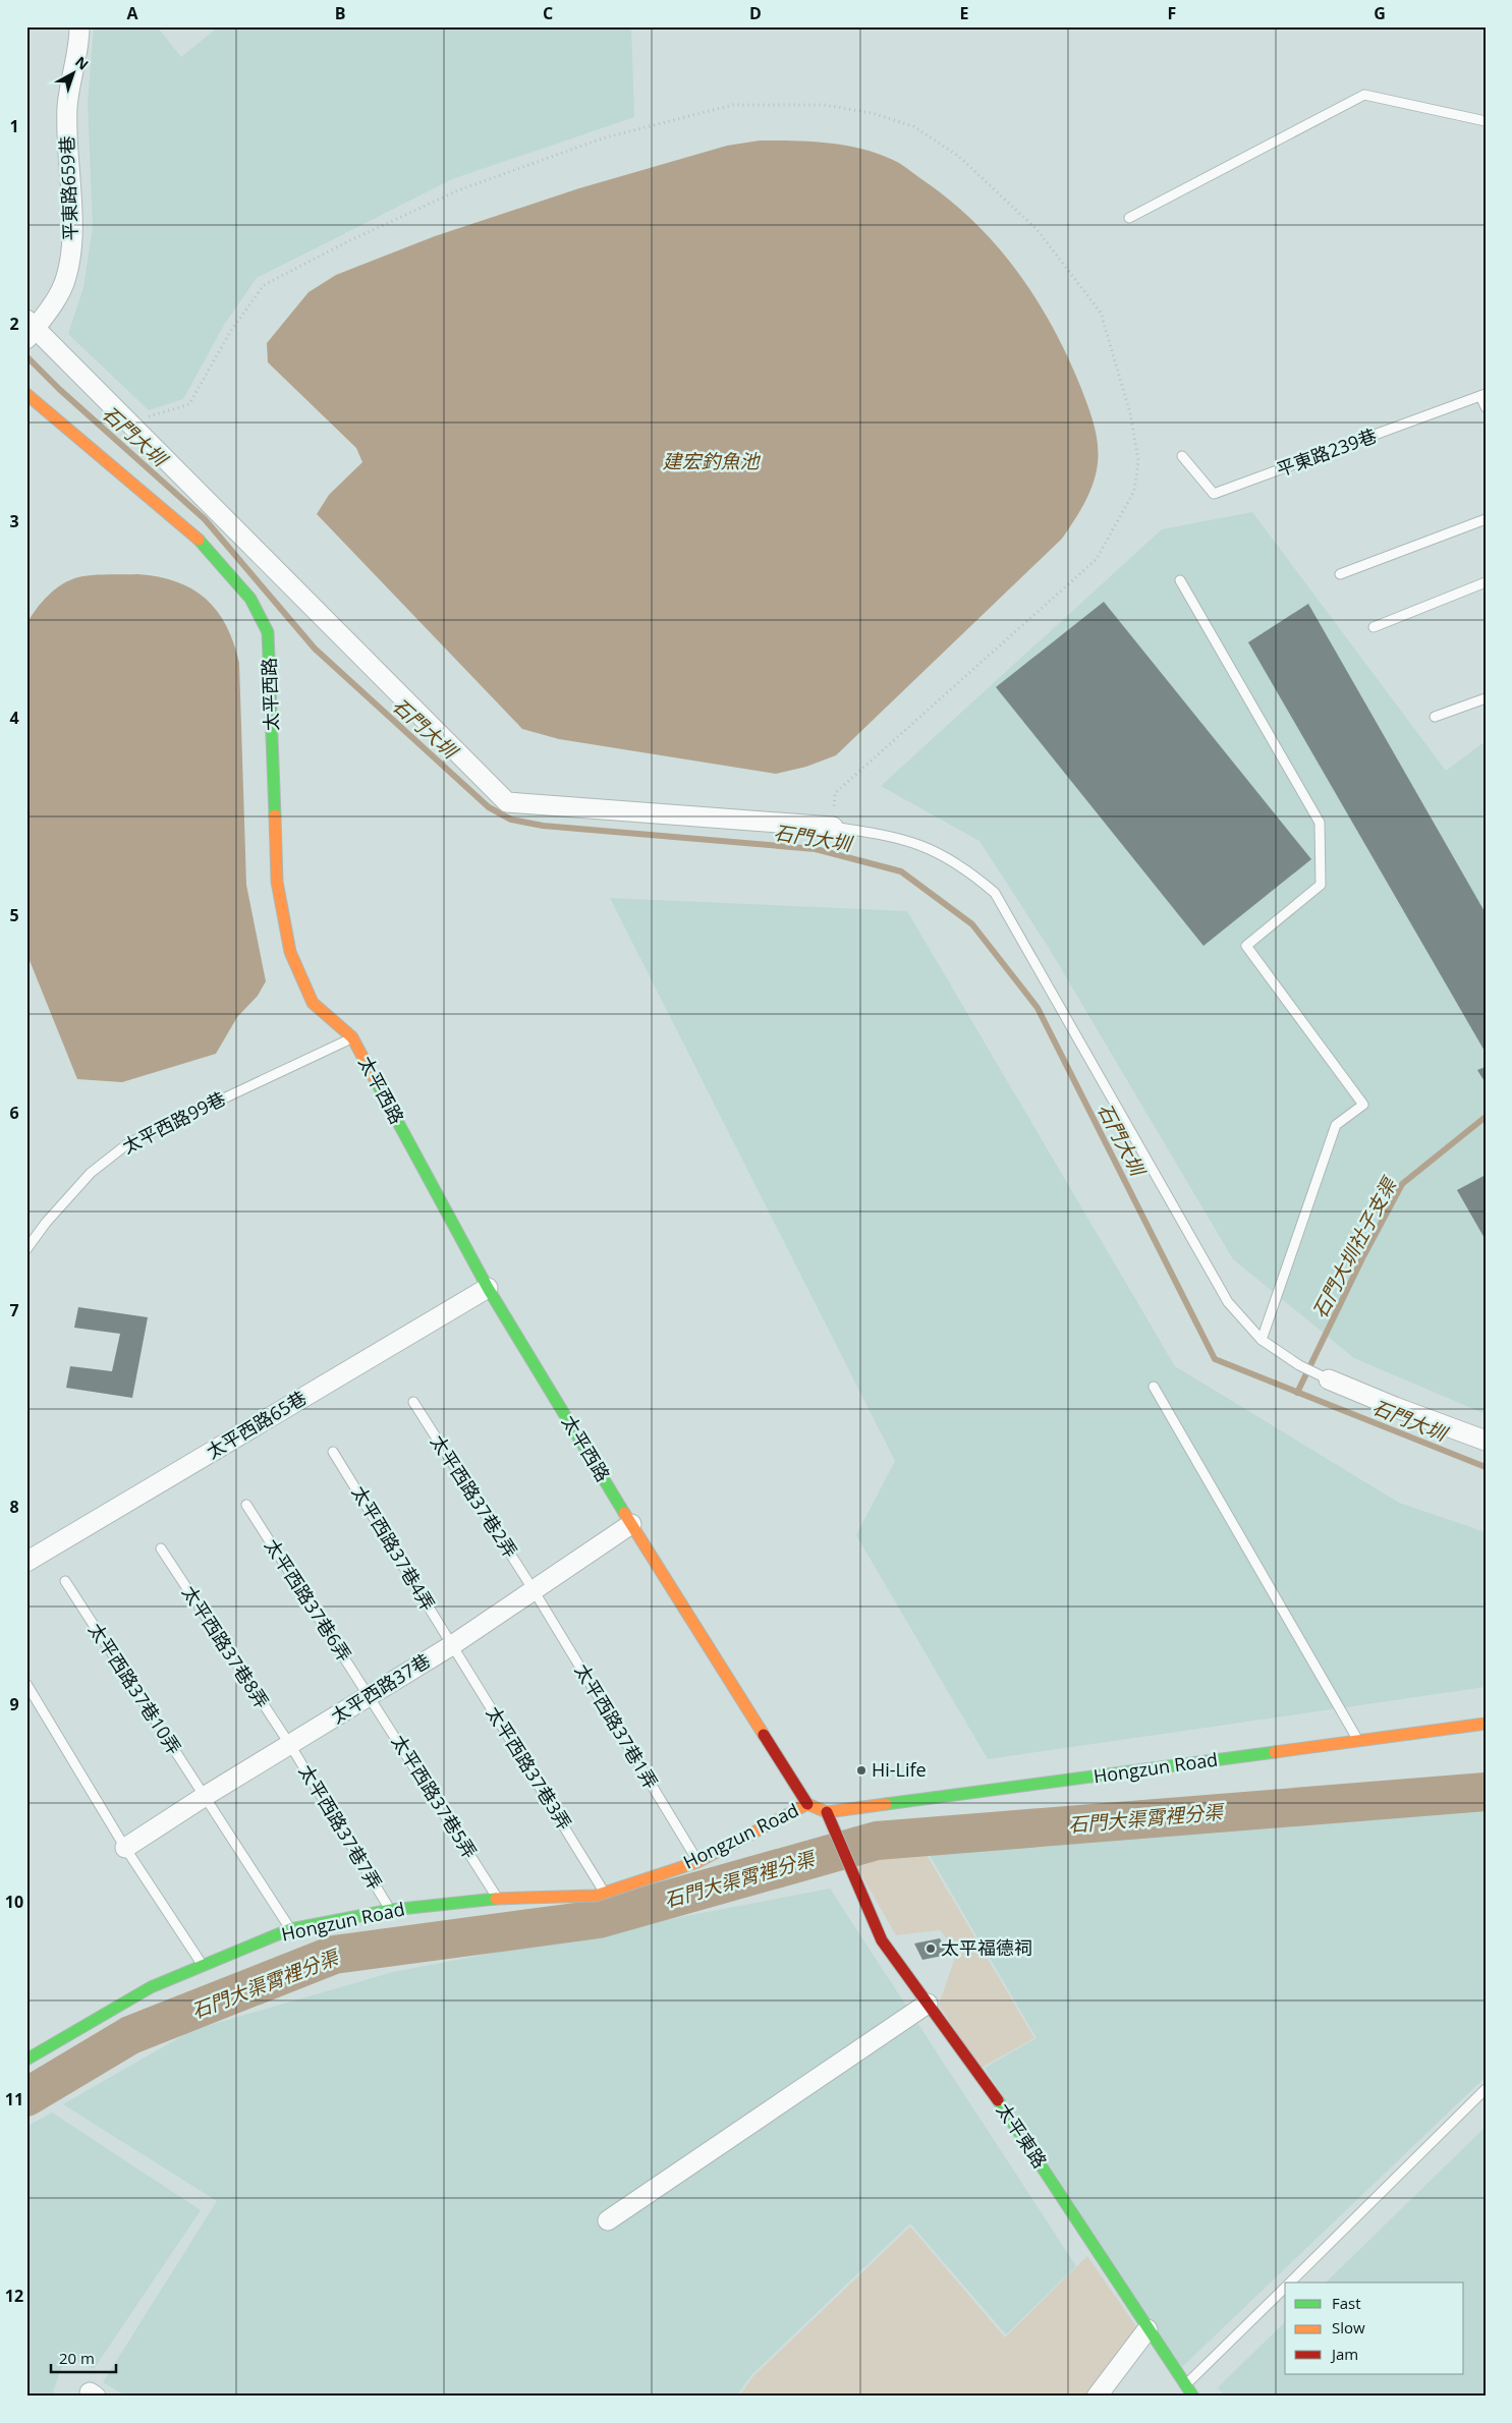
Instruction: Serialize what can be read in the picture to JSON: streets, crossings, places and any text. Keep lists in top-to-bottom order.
{
  "streets": {
    "street": [
      "平東路659巷",
      "太平西路",
      "太平西路65巷",
      "太平西路37巷",
      "Hongzun Road",
      "太平東路"
    ],
    "lane": [
      "平東路239巷",
      "太平西路99巷",
      "太平西路37巷2弄",
      "太平西路37巷4弄",
      "太平西路37巷6弄",
      "太平西路37巷8弄",
      "太平西路37巷10弄",
      "太平西路37巷1弄",
      "太平西路37巷3弄",
      "太平西路37巷5弄",
      "太平西路37巷7弄"
    ]
  },
  "crossings": [
    ["太平西路", "太平西路99巷"],
    ["太平西路", "太平西路65巷"],
    ["太平西路", "太平西路37巷"],
    ["太平西路", "Hongzun Road"],
    ["太平西路37巷2弄", "太平西路37巷"],
    ["太平西路37巷2弄", "太平西路37巷1弄"],
    ["太平西路37巷4弄", "太平西路37巷"],
    ["太平西路37巷4弄", "太平西路37巷3弄"],
    ["太平西路37巷6弄", "太平西路37巷"],
    ["太平西路37巷6弄", "太平西路37巷5弄"],
    ["太平西路37巷8弄", "太平西路37巷"],
    ["太平西路37巷8弄", "太平西路37巷7弄"],
    ["太平西路37巷10弄", "太平西路37巷"],
    ["太平西路37巷10弄", "Hongzun Road"],
    ["太平西路37巷", "太平西路37巷1弄"],
    ["太平西路37巷", "太平西路37巷3弄"],
    ["太平西路37巷", "太平西路37巷5弄"],
    ["太平西路37巷", "太平西路37巷7弄"],
    ["太平西路37巷1弄", "Hongzun Road"],
    ["太平西路37巷3弄", "Hongzun Road"],
    ["Hongzun Road", "太平西路37巷5弄"],
    ["Hongzun Road", "太平西路37巷7弄"],
    ["Hongzun Road", "太平東路"]
  ],
  "water": [
    "石門大圳",
    "建宏釣魚池",
    "石門大圳社子支渠",
    "石門大渠霄裡分渠"
  ],
  "places": ["Hi-Life", "太平福德祠"],
  "legend": ["Fast", "Slow", "Jam"],
  "scale_bar": "20 m",
  "north": "top right",
  "grid": {
    "columns": [
      "A",
      "B",
      "C",
      "D",
      "E",
      "F",
      "G"
    ],
    "rows": [
      "1",
      "2",
      "3",
      "4",
      "5",
      "6",
      "7",
      "8",
      "9",
      "10",
      "11",
      "12"
    ]
  }
}
